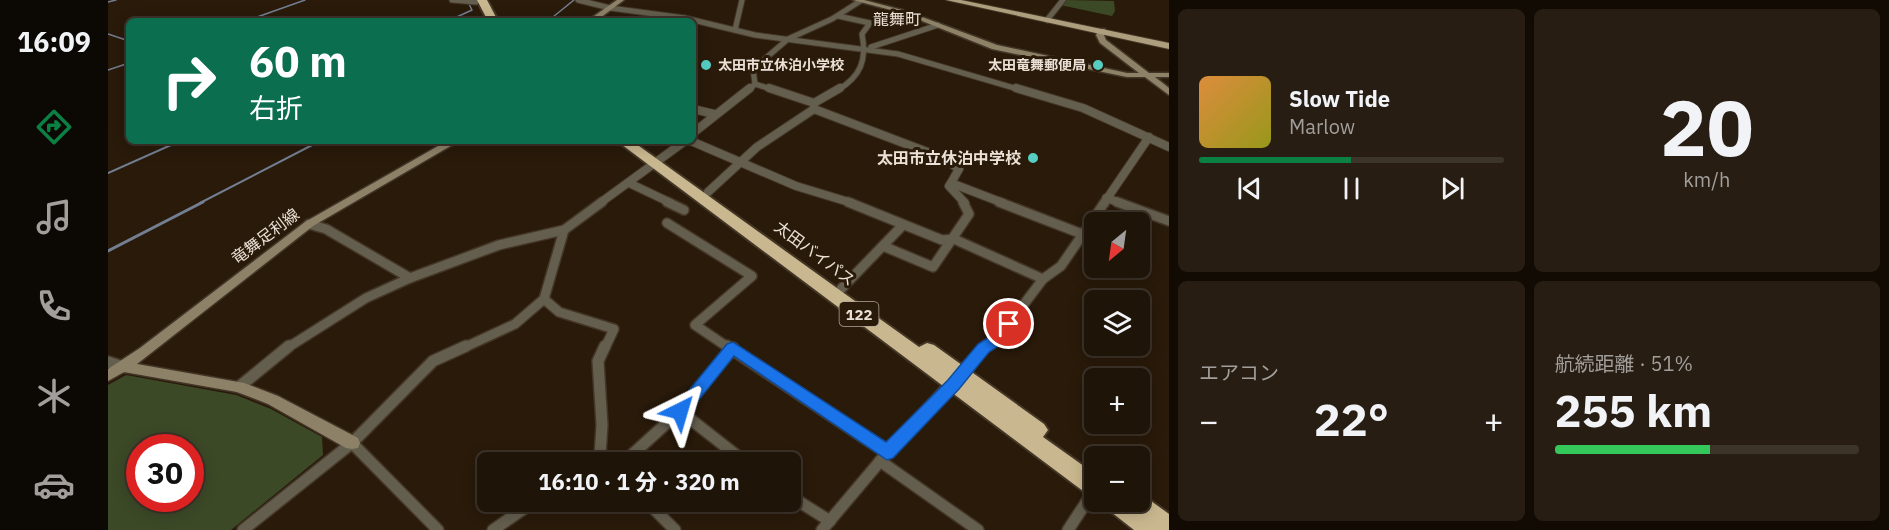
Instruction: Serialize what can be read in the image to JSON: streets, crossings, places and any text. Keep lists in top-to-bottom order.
{
  "streets": {
    "highway": ["太田バイパス", "122"],
    "street": ["竜舞足利線"]
  },
  "districts": ["龍舞町"],
  "places": ["太田市立休泊小学校", "太田竜舞郵便局", "太田市立休泊中学校"],
  "north": "bottom left",
  "page": {
    "tabs": "16:09",
    "tile": [
      ["20", "km/h"],
      "エアコン",
      ["航続距離 · 51%", "255 km"]
    ],
    "turn": ["60 m", "右折"],
    "song": ["Slow Tide", "Marlow"],
    "map_buttons": ["+", "−"],
    "heat": ["−", "22°", "+"],
    "limit": "30",
    "trip": "16:10 · 1 分 · 320 m"
  }
}
